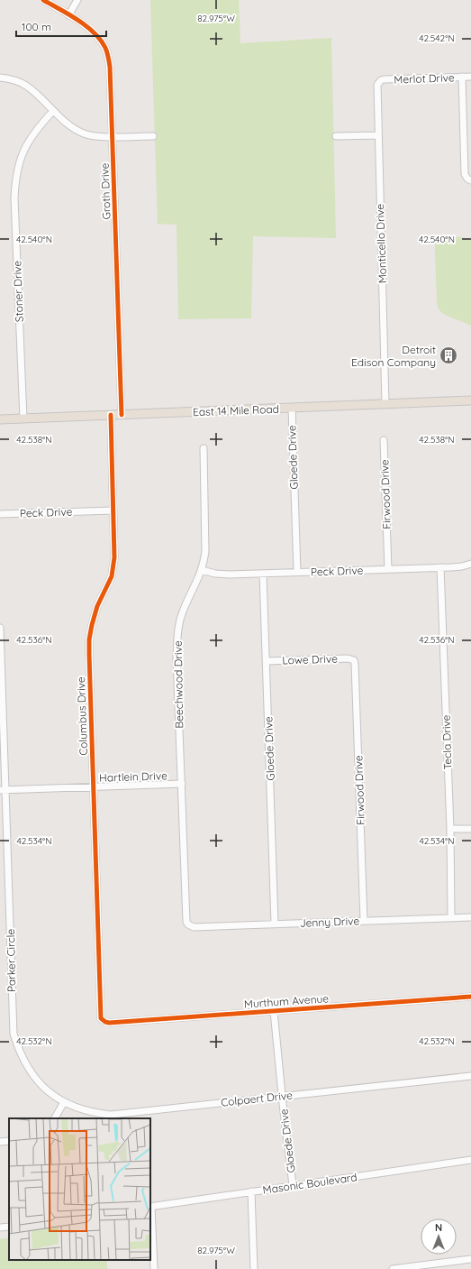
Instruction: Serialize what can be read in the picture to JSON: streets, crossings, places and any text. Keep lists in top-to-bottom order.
{
  "streets": {
    "main road": ["East 14 Mile Road"],
    "street": [
      "Merlot Drive",
      "Groth Drive",
      "Monticello Drive",
      "Stoner Drive",
      "Gloede Drive",
      "Firwood Drive",
      "Peck Drive",
      "Lowe Drive",
      "Beechwood Drive",
      "Columbus Drive",
      "Tecla Drive",
      "Hartlein Drive",
      "Jenny Drive",
      "Parker Circle",
      "Murthum Avenue",
      "Colpaert Drive",
      "Masonic Boulevard"
    ]
  },
  "crossings": [
    ["Merlot Drive", "Monticello Drive"],
    ["Groth Drive", "East 14 Mile Road"],
    ["Monticello Drive", "East 14 Mile Road"],
    ["Stoner Drive", "East 14 Mile Road"],
    ["East 14 Mile Road", "Gloede Drive"],
    ["East 14 Mile Road", "Columbus Drive"],
    ["Gloede Drive", "Peck Drive"],
    ["Gloede Drive", "Lowe Drive"],
    ["Gloede Drive", "Jenny Drive"],
    ["Gloede Drive", "Murthum Avenue"],
    ["Gloede Drive", "Colpaert Drive"],
    ["Gloede Drive", "Masonic Boulevard"],
    ["Firwood Drive", "Peck Drive"],
    ["Firwood Drive", "Lowe Drive"],
    ["Firwood Drive", "Jenny Drive"],
    ["Peck Drive", "Beechwood Drive"],
    ["Peck Drive", "Columbus Drive"],
    ["Peck Drive", "Tecla Drive"],
    ["Beechwood Drive", "Hartlein Drive"],
    ["Beechwood Drive", "Jenny Drive"],
    ["Columbus Drive", "Hartlein Drive"],
    ["Columbus Drive", "Murthum Avenue"],
    ["Tecla Drive", "Jenny Drive"],
    ["Hartlein Drive", "Parker Circle"],
    ["Parker Circle", "Colpaert Drive"]
  ],
  "places": {
    "building": ["Detroit Edison Company"]
  },
  "scale_bar": "100 m",
  "north": "top",
  "coordinates": [
    "82.975°W",
    "42.542°N",
    "42.540°N",
    "42.538°N",
    "42.536°N",
    "42.534°N",
    "42.532°N"
  ]
}
